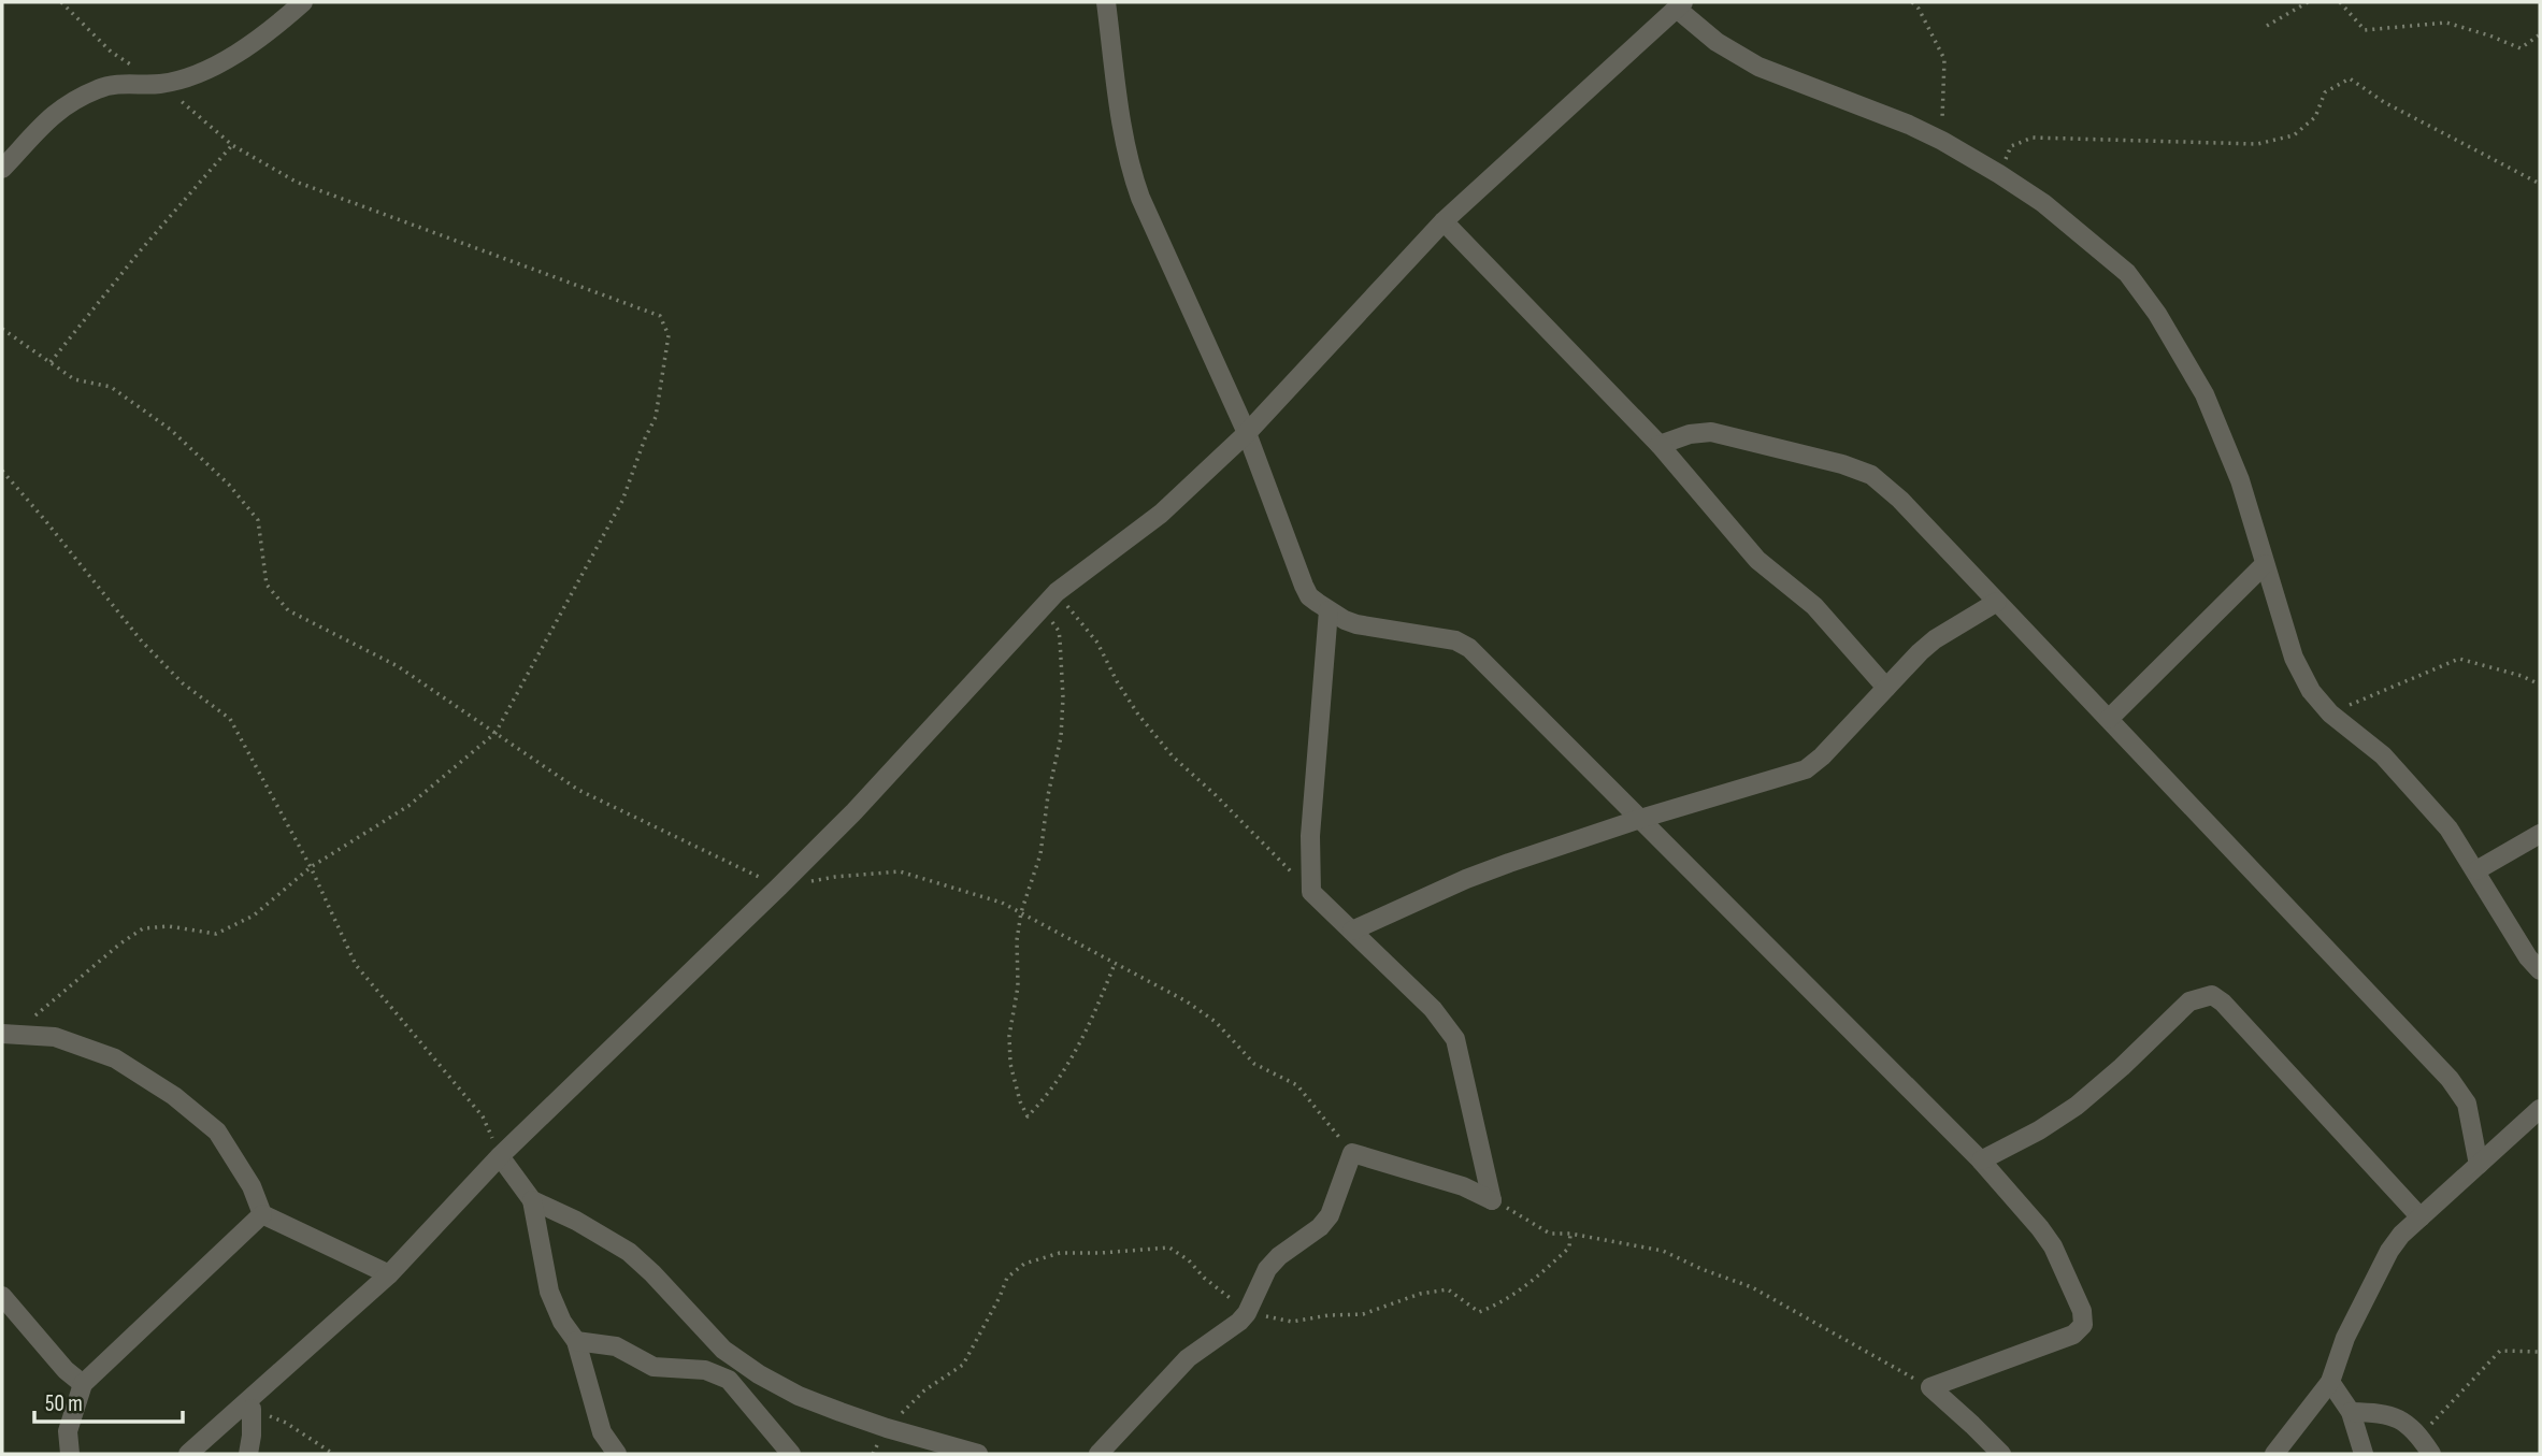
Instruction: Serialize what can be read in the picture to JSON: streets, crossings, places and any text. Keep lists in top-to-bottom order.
{
  "scale_bar": "50 m"
}
